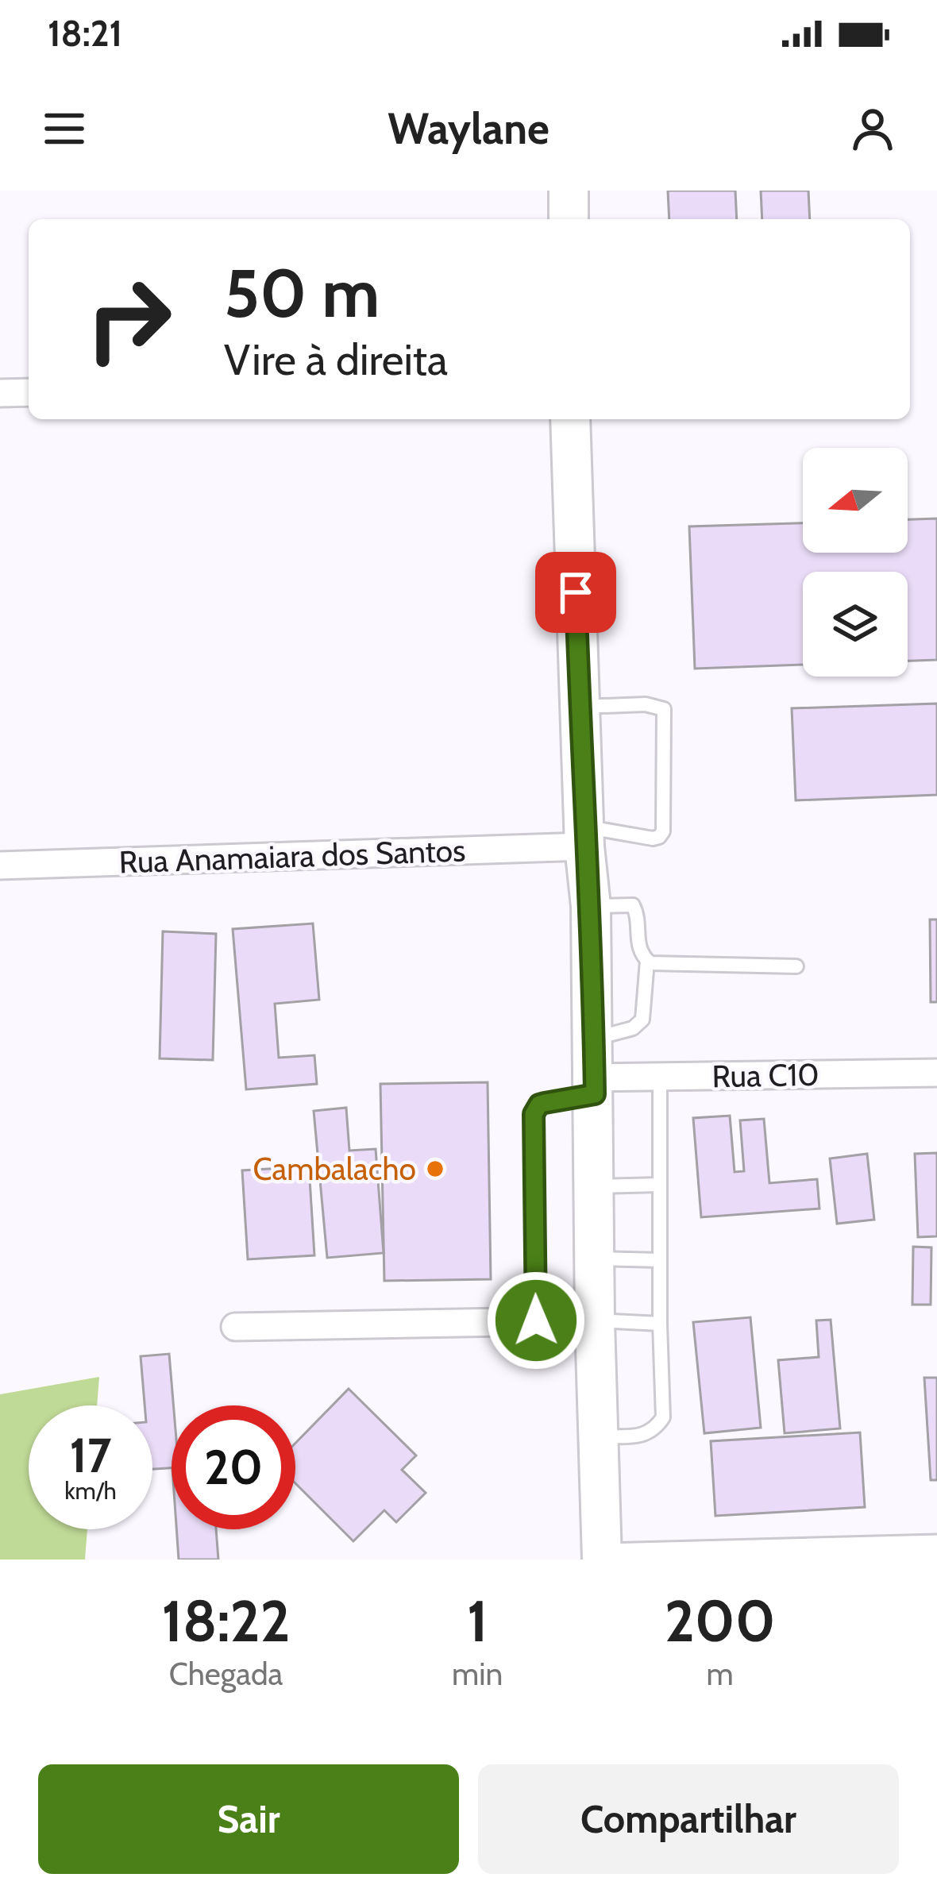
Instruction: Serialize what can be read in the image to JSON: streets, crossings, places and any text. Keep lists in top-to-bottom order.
{
  "streets": {
    "street": ["Rua Anamaiara dos Santos", "Rua C10"]
  },
  "places": ["Cambalacho"],
  "north": "left",
  "page": {
    "status": "18:21",
    "header": "Waylane",
    "turn": ["50 m", "Vire à direita"],
    "speed": "17 km/h",
    "limit": "20",
    "eta": [
      "18:22",
      "Chegada",
      "1",
      "min",
      "200",
      "m"
    ],
    "buttons": ["Sair", "Compartilhar"]
  }
}
